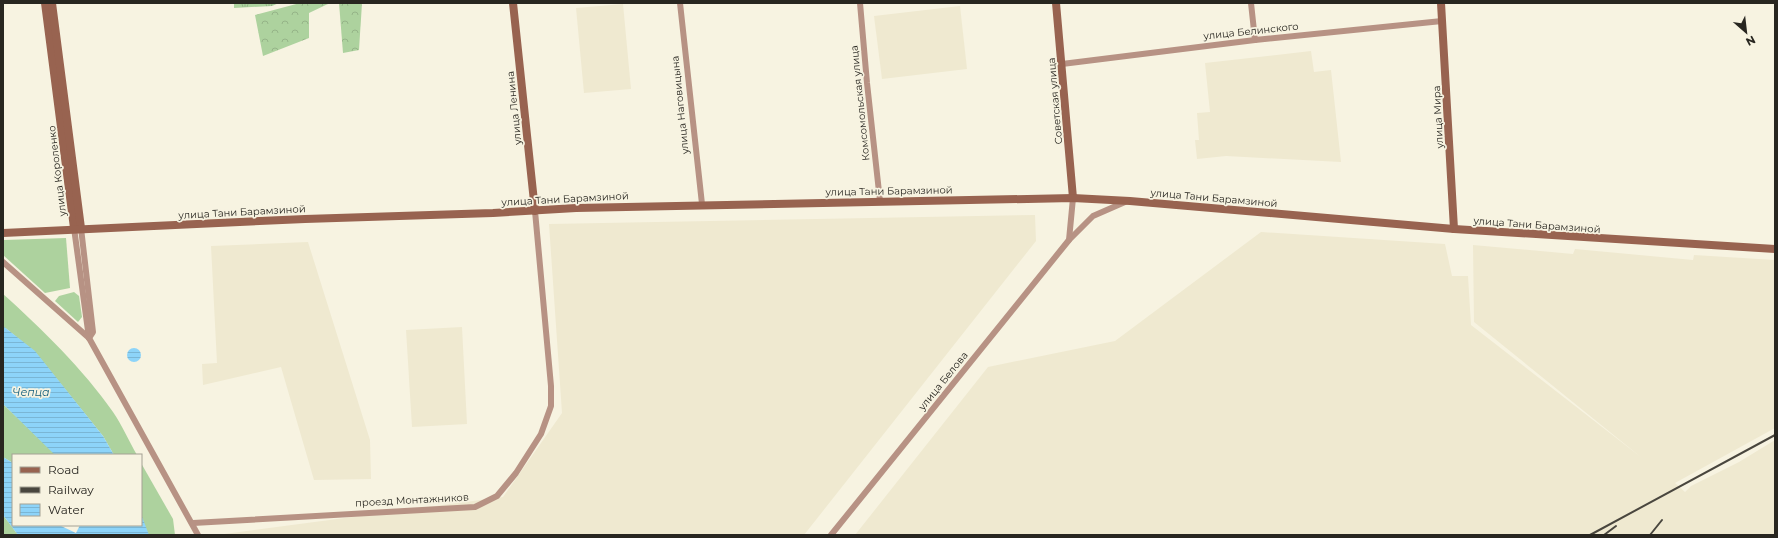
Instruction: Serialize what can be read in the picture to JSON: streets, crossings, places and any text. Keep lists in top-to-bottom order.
{
  "streets": {
    "street": [
      "улица Белинского",
      "Советская улица",
      "Комсомольская улица",
      "улица Наговицына",
      "улица Ленина",
      "улица Мира",
      "улица Короленко",
      "улица Тани Барамзиной",
      "улица Белова",
      "проезд Монтажников"
    ]
  },
  "crossings": [
    ["улица Белинского", "Советская улица"],
    ["улица Белинского", "улица Мира"],
    ["Советская улица", "улица Тани Барамзиной"],
    ["Комсомольская улица", "улица Тани Барамзиной"],
    ["улица Наговицына", "улица Тани Барамзиной"],
    ["улица Ленина", "улица Тани Барамзиной"],
    ["улица Ленина", "проезд Монтажников"],
    ["улица Мира", "улица Тани Барамзиной"],
    ["улица Короленко", "улица Тани Барамзиной"],
    ["улица Тани Барамзиной", "улица Белова"],
    ["улица Тани Барамзиной", "проезд Монтажников"]
  ],
  "water": ["Чепца"],
  "legend": ["Road", "Railway", "Water"],
  "north": "bottom right"
}
